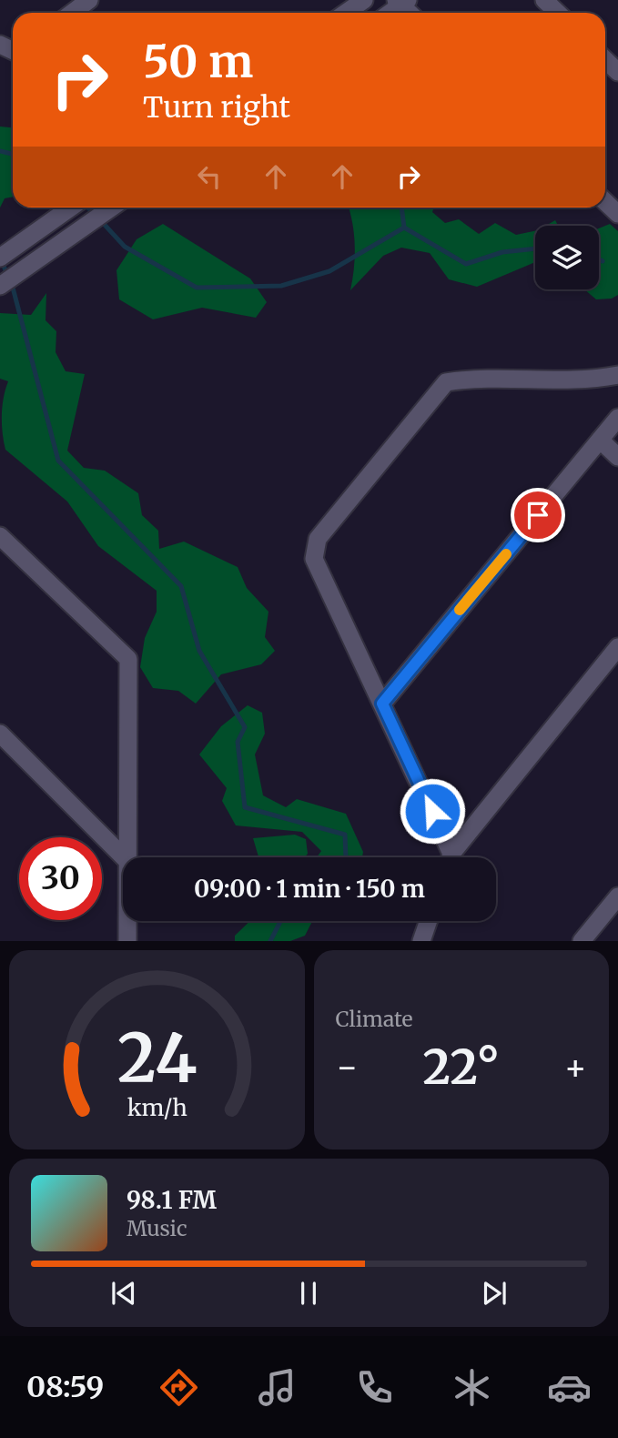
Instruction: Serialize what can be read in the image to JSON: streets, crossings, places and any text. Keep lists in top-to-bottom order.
{
  "page": {
    "turn": ["50 m", "Turn right"],
    "limit": "30",
    "trip": "09:00 · 1 min · 150 m",
    "tile": "Climate",
    "heat": ["−", "22°", "+"],
    "song": ["98.1 FM", "Music"],
    "tabs": "08:59",
    "gauge": ["24", "km/h"]
  }
}
